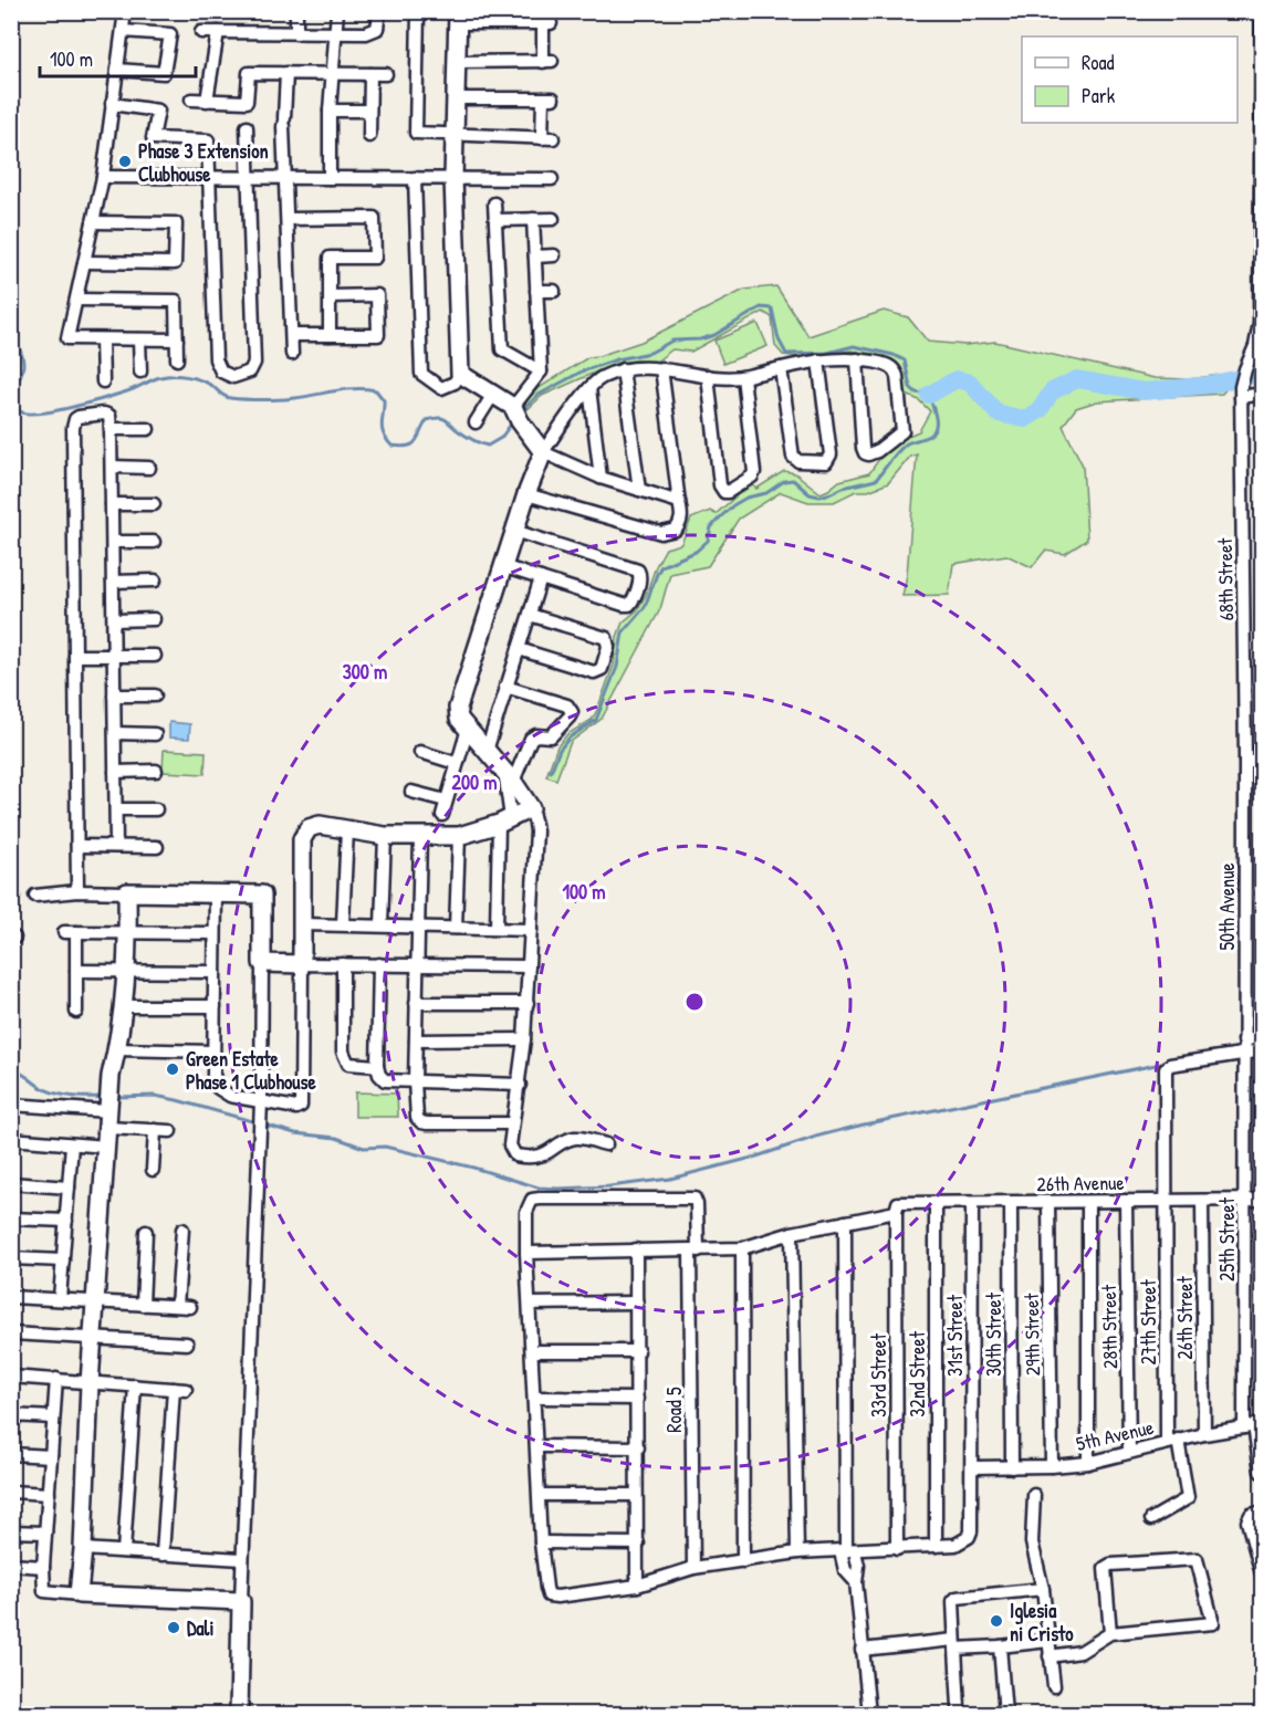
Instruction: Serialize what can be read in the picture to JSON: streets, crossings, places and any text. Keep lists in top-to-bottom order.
{
  "streets": {
    "street": [
      "68th Street",
      "50th Avenue",
      "26th Avenue",
      "25th Street",
      "26th Street",
      "27th Street",
      "28th Street",
      "30th Street",
      "29th Street",
      "31st Street",
      "32nd Street",
      "33rd Street",
      "Road 5",
      "5th Avenue"
    ]
  },
  "crossings": [
    ["68th Street", "50th Avenue"],
    ["50th Avenue", "25th Street"],
    ["50th Avenue", "27th Street"],
    ["26th Avenue", "25th Street"],
    ["26th Avenue", "26th Street"],
    ["26th Avenue", "27th Street"],
    ["26th Avenue", "28th Street"],
    ["26th Avenue", "30th Street"],
    ["26th Avenue", "29th Street"],
    ["26th Avenue", "31st Street"],
    ["26th Avenue", "32nd Street"],
    ["26th Avenue", "33rd Street"],
    ["26th Avenue", "Road 5"],
    ["25th Street", "27th Street"],
    ["25th Street", "5th Avenue"],
    ["26th Street", "5th Avenue"],
    ["27th Street", "5th Avenue"],
    ["28th Street", "5th Avenue"],
    ["30th Street", "5th Avenue"],
    ["29th Street", "5th Avenue"],
    ["31st Street", "32nd Street"],
    ["31st Street", "5th Avenue"]
  ],
  "places": [
    "Phase 3 Extension Clubhouse",
    "Green Estate Phase 1 Clubhouse",
    "Iglesia ni Cristo",
    "Dali"
  ],
  "legend": ["Road", "Park"],
  "scale_bar": "100 m",
  "rings": ["300 m", "200 m", "100 m"]
}
